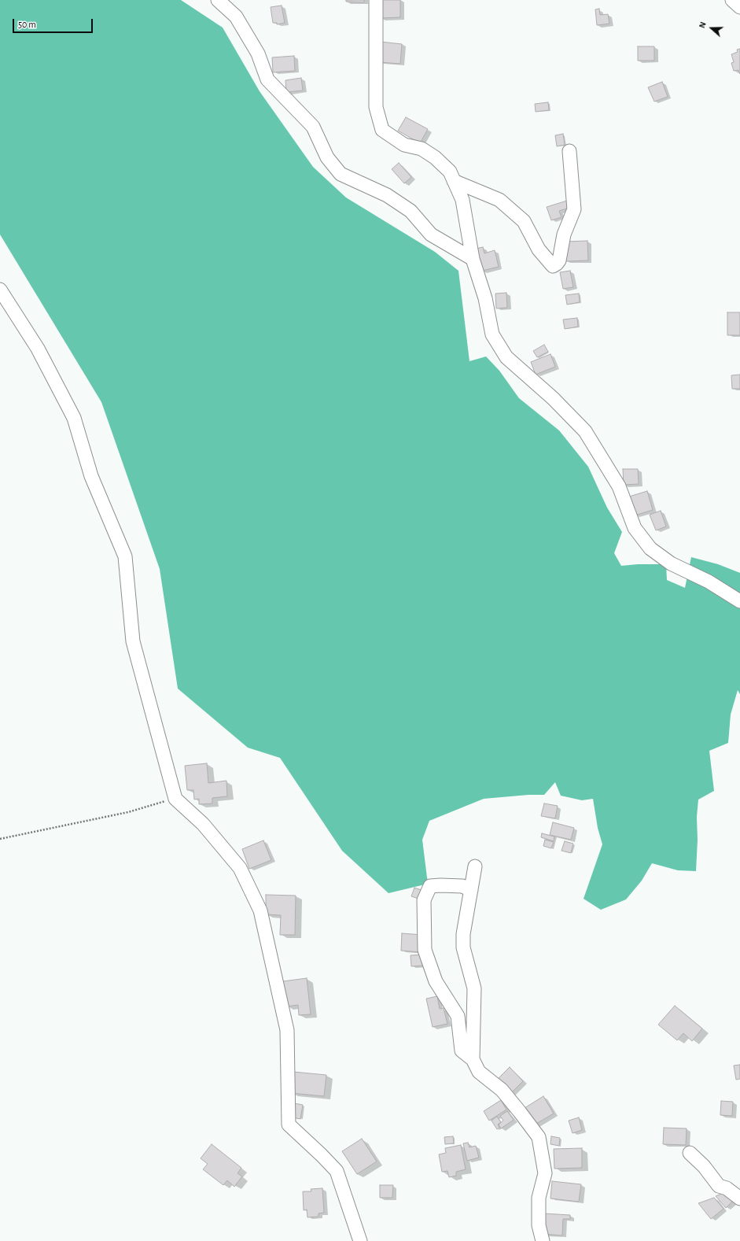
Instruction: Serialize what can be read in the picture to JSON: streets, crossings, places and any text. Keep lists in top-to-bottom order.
{
  "scale_bar": "50 m",
  "north": "left"
}
